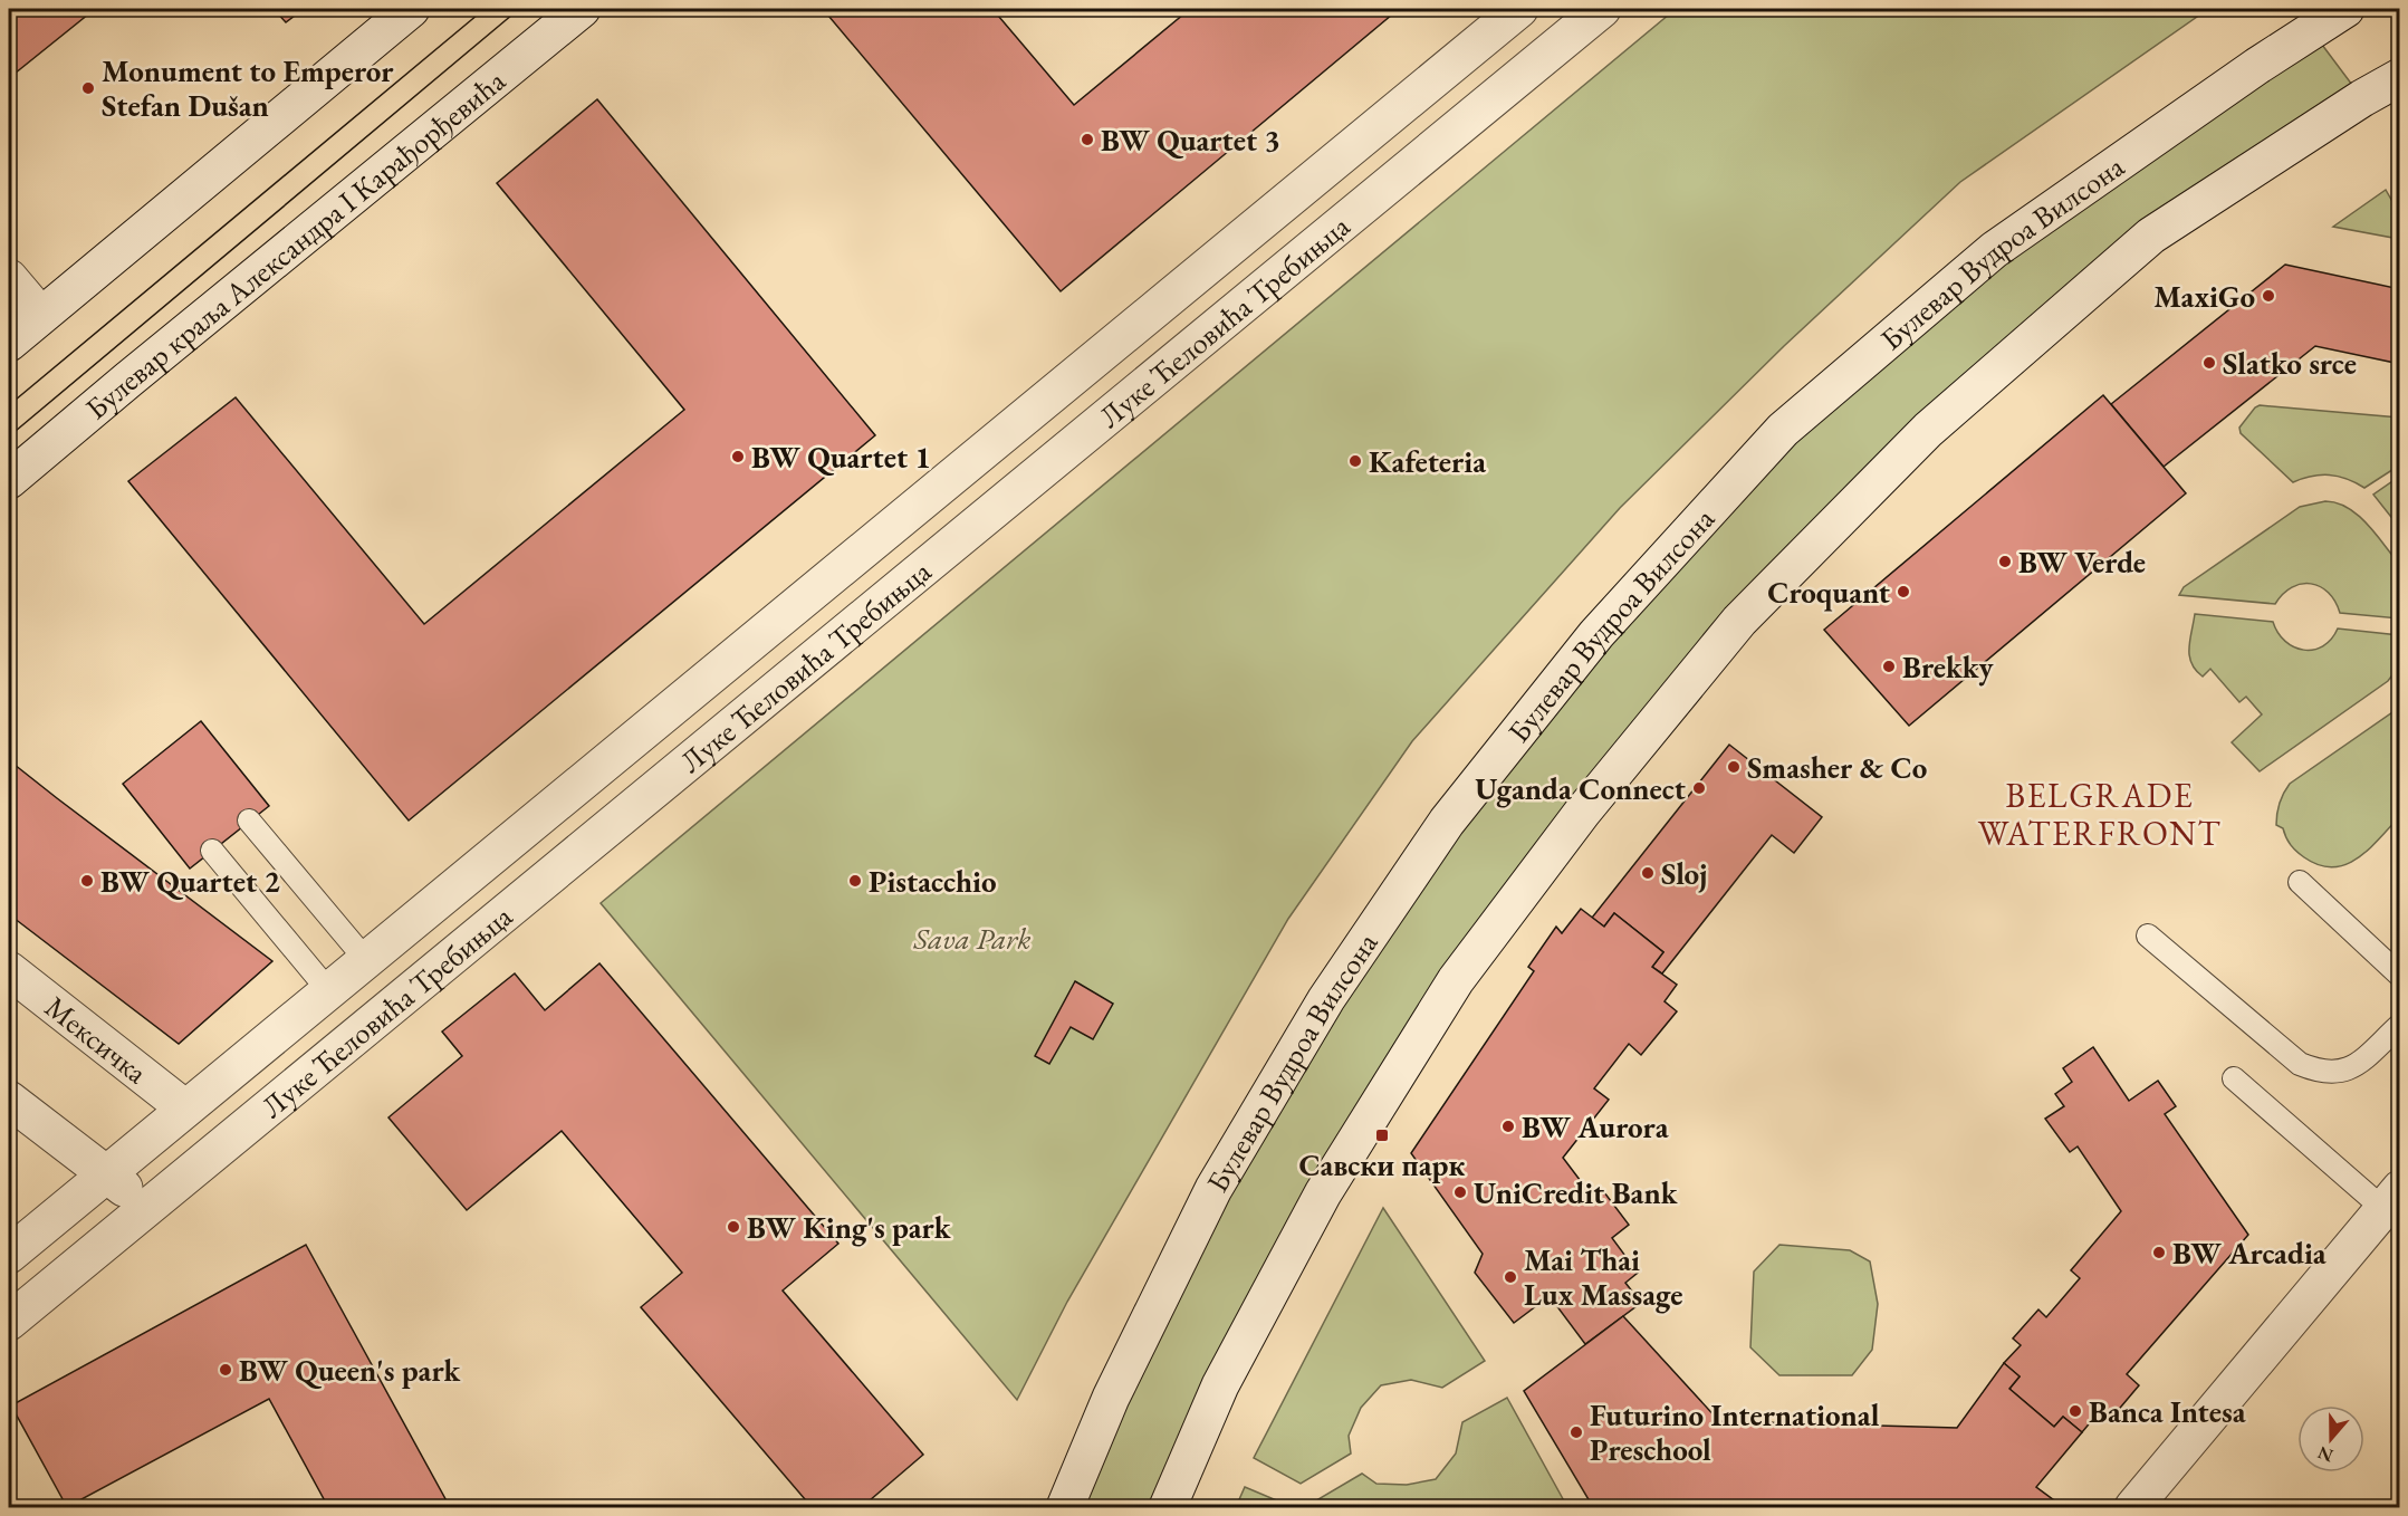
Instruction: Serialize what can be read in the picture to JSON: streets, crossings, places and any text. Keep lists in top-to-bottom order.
{
  "streets": {
    "main road": [
      "Булевар краља Александра I Карађорђевића",
      "Булевар Вудроа Вилсона",
      "Луке Ћеловића Требињца",
      "Мексичка"
    ]
  },
  "crossings": [
    ["Луке Ћеловића Требињца", "Мексичка"]
  ],
  "districts": ["BELGRADE WATERFRONT"],
  "parks": ["Sava Park"],
  "places": {
    "other": [
      "Monument to Emperor Stefan Dušan",
      "BW Quartet 3",
      "MaxiGo",
      "Slatko srce",
      "BW Quartet 1",
      "Kafeteria",
      "BW Verde",
      "Croquant",
      "Brekky",
      "Smasher & Co",
      "Uganda Connect",
      "Sloj",
      "BW Quartet 2",
      "Pistacchio",
      "BW Aurora",
      "UniCredit Bank",
      "BW King's park",
      "BW Arcadia",
      "Mai Thai Lux Massage",
      "BW Queen's park",
      "Banca Intesa",
      "Futurino International Preschool"
    ],
    "transit": ["Савски парк"]
  },
  "north": "bottom"
}
